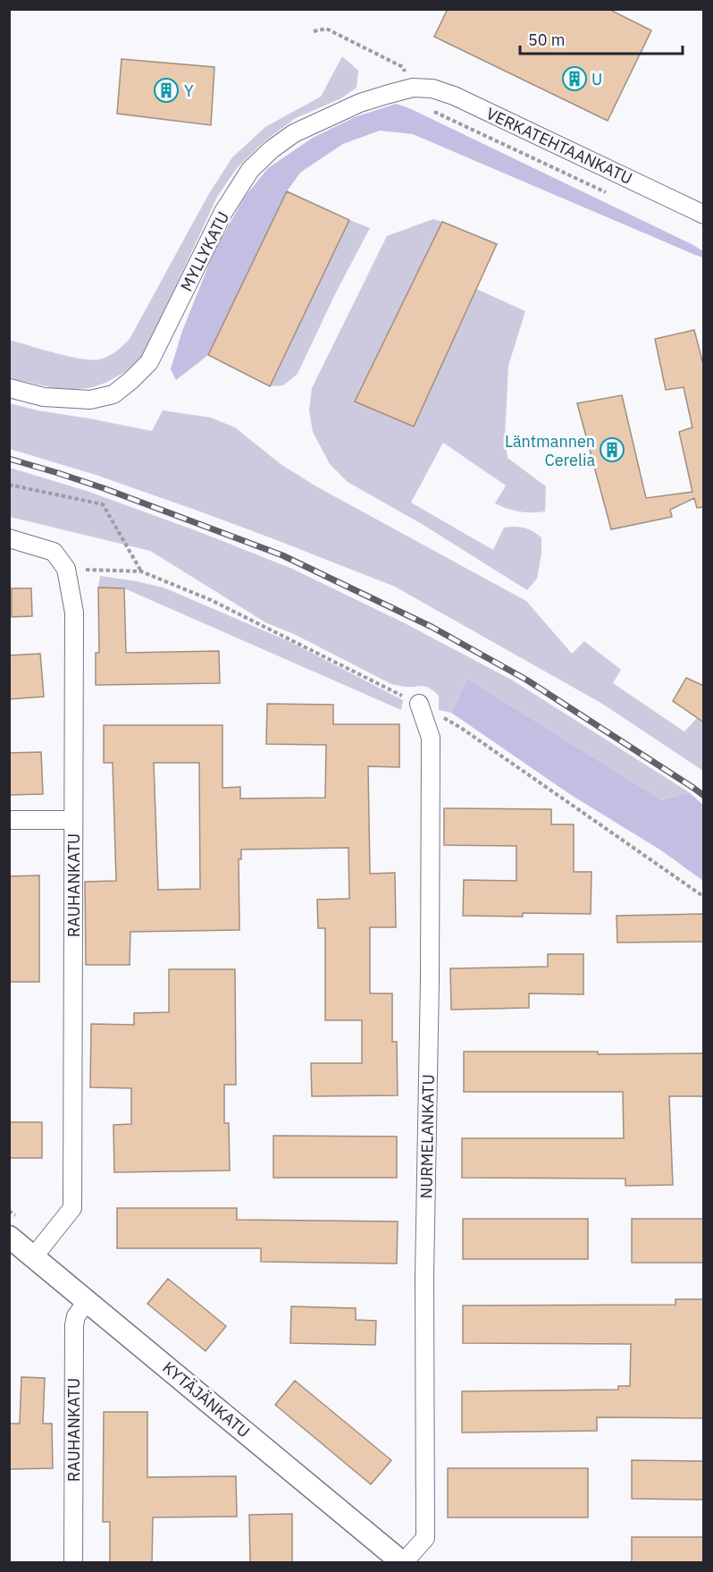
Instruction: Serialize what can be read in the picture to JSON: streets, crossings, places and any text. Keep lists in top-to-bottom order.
{
  "streets": {
    "street": [
      "VERKATEHTAANKATU",
      "MYLLYKATU",
      "RAUHANKATU",
      "NURMELANKATU",
      "KYTÄJÄNKATU"
    ]
  },
  "crossings": [
    ["VERKATEHTAANKATU", "MYLLYKATU"],
    ["RAUHANKATU", "KYTÄJÄNKATU"],
    ["NURMELANKATU", "KYTÄJÄNKATU"]
  ],
  "places": {
    "building": ["U", "Y", "Läntmannen Cerelia"]
  },
  "scale_bar": "50 m"
}
